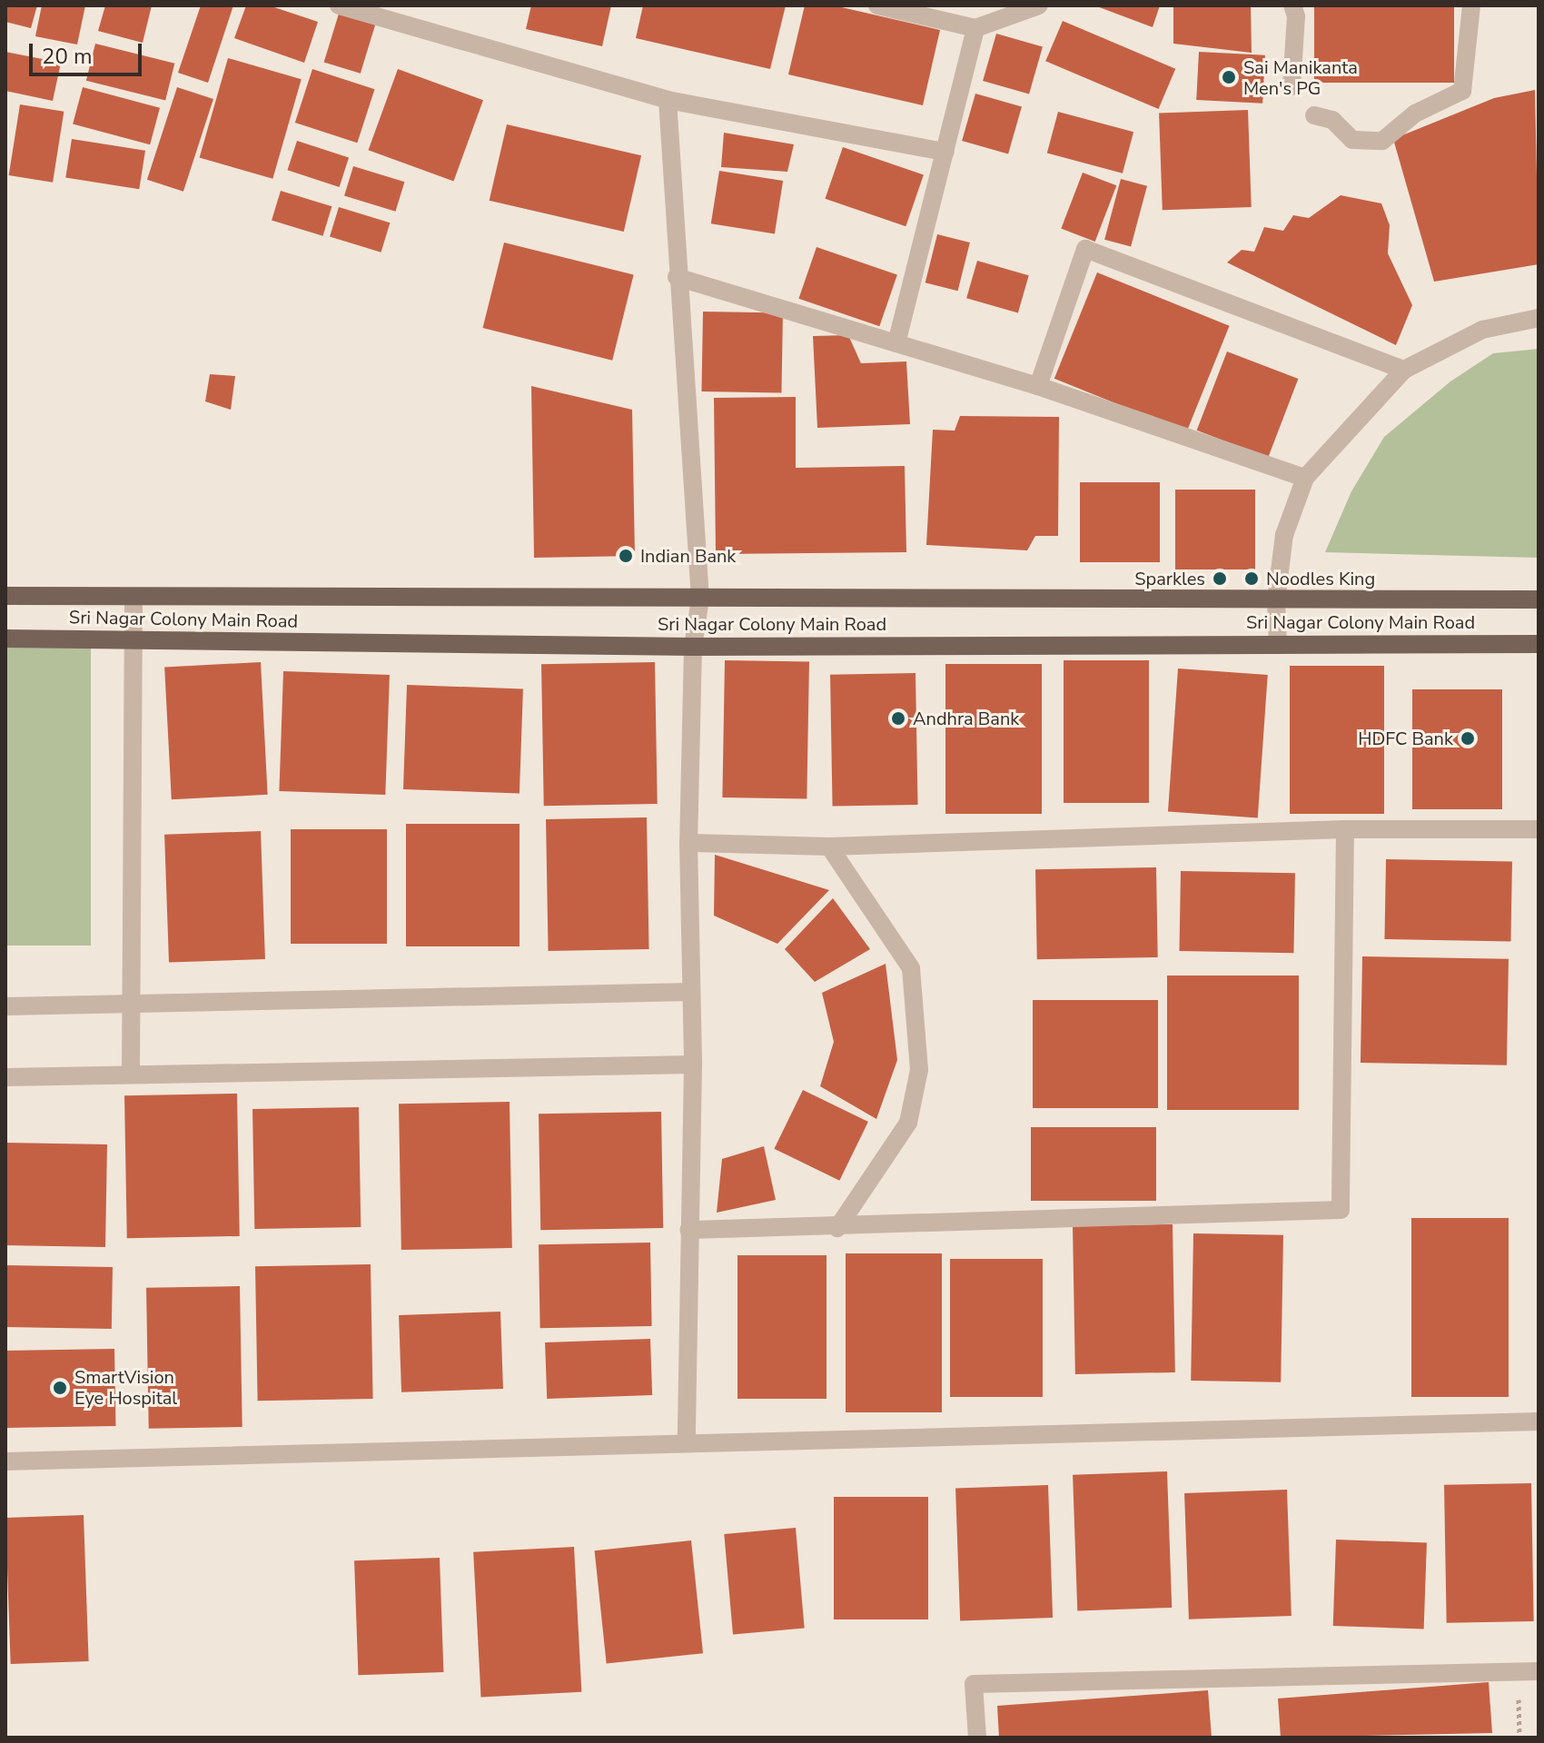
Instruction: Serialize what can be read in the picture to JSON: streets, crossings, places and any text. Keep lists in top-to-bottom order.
{
  "streets": {
    "main road": ["Sri Nagar Colony Main Road"]
  },
  "places": [
    "Sai Manikanta Men's PG",
    "Indian Bank",
    "Sparkles",
    "Noodles King",
    "Andhra Bank",
    "HDFC Bank",
    "SmartVision Eye Hospital"
  ],
  "scale_bar": "20 m"
}
